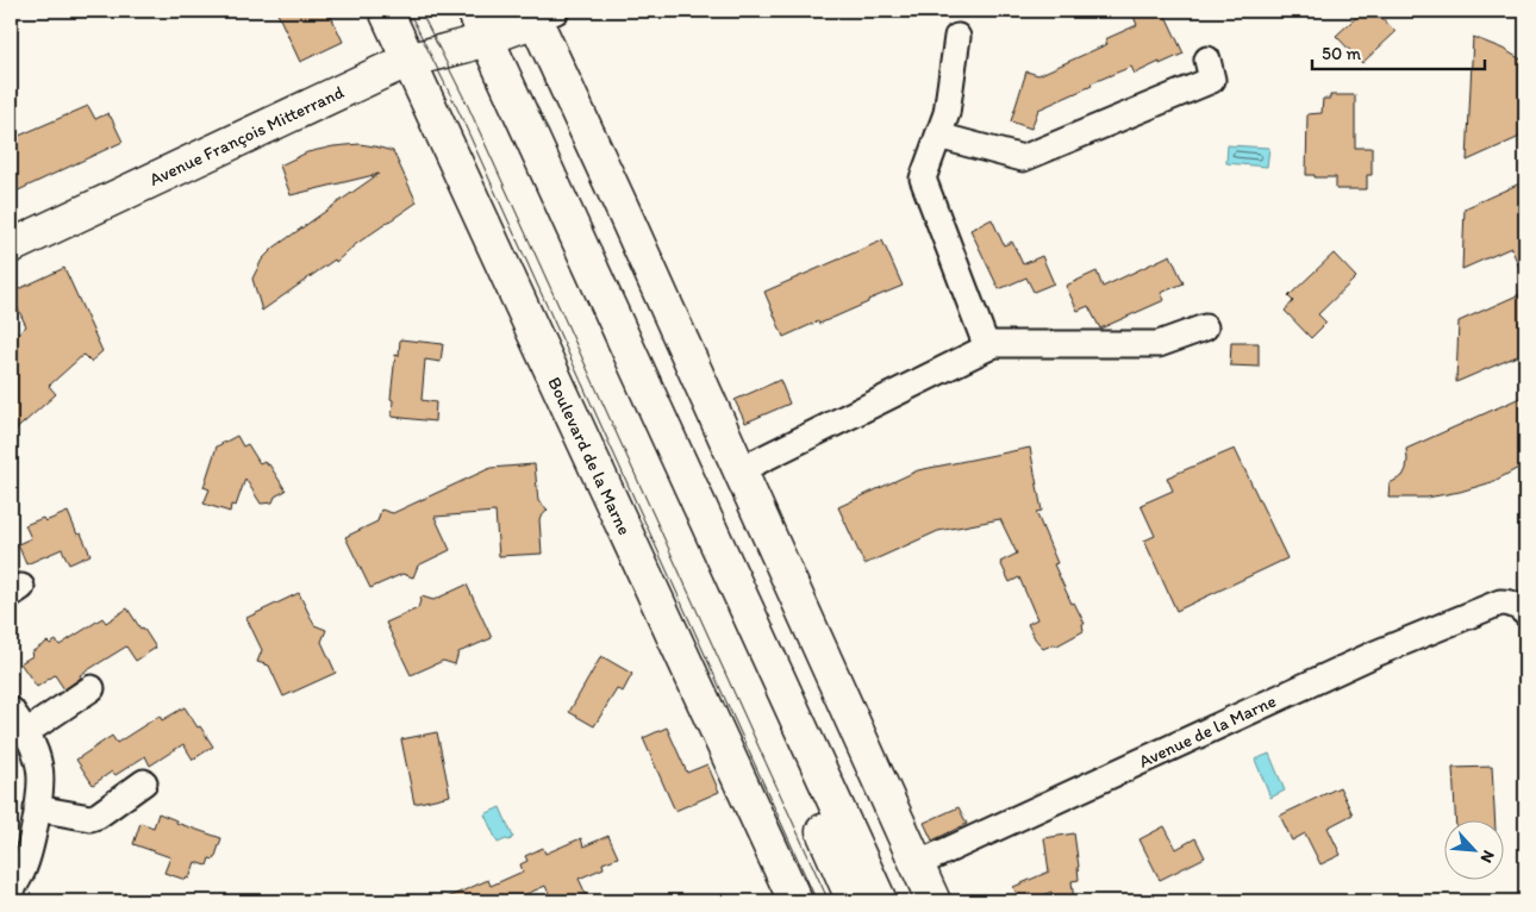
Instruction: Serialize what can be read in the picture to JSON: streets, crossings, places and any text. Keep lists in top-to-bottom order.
{
  "streets": {
    "street": ["Avenue François Mitterrand", "Boulevard de la Marne", "Avenue de la Marne"]
  },
  "crossings": [
    ["Avenue François Mitterrand", "Boulevard de la Marne"]
  ],
  "scale_bar": "50 m",
  "north": "bottom right"
}
